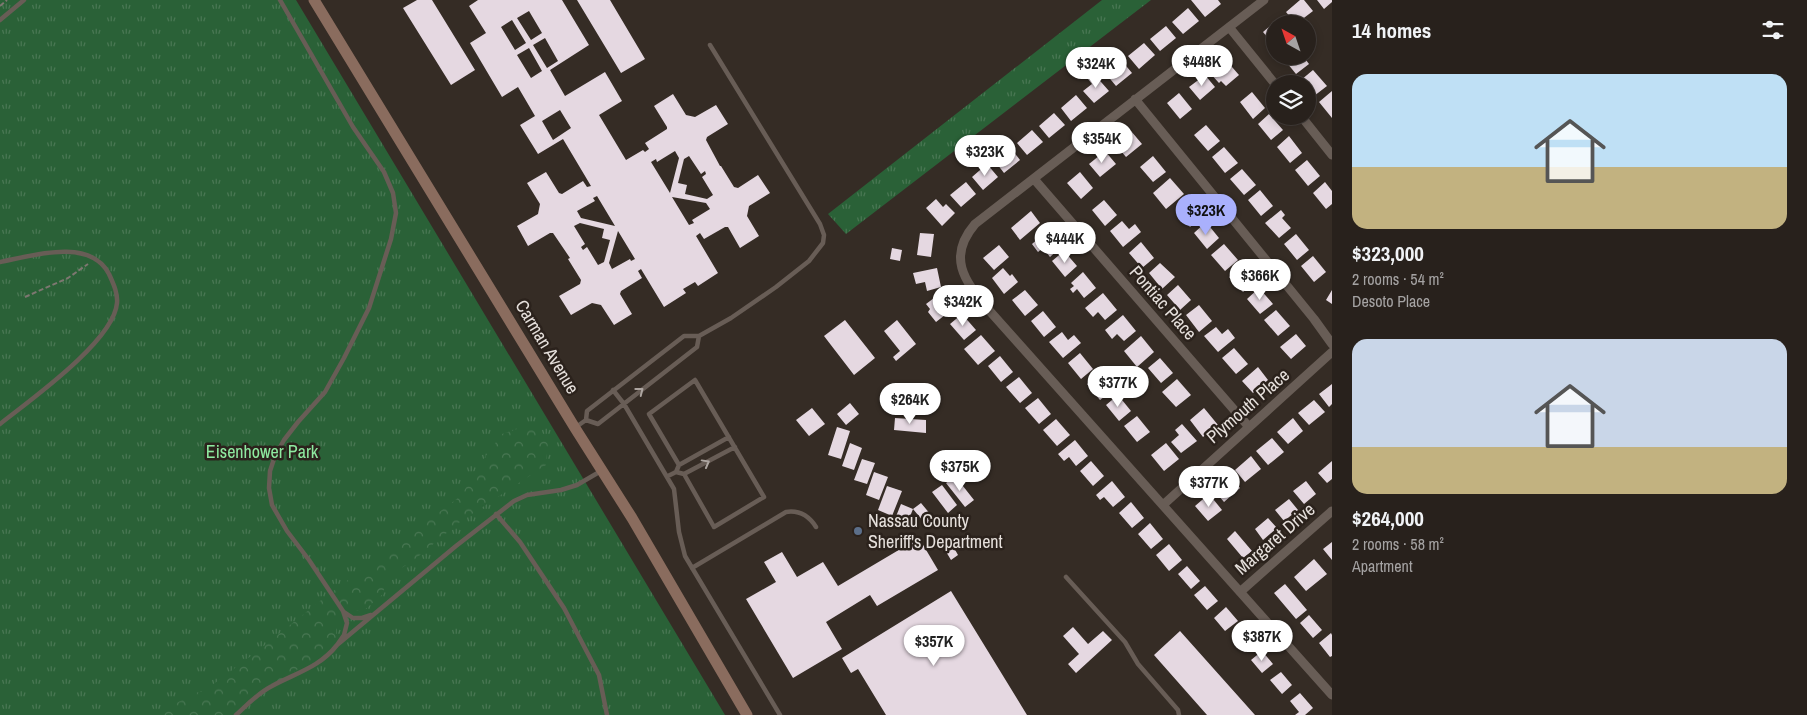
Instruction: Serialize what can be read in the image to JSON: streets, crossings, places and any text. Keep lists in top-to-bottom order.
{
  "streets": {
    "main road": ["Carman Avenue"],
    "street": ["Pontiac Place", "Plymouth Place", "Margaret Drive"]
  },
  "crossings": [
    ["Pontiac Place", "Plymouth Place"]
  ],
  "parks": ["Eisenhower Park"],
  "places": ["Nassau County Sheriff's Department"],
  "north": "top left",
  "page": {
    "heading": "14 homes",
    "price": [
      "$448K",
      "$324K",
      "$354K",
      "$323K",
      "$323K",
      "$444K",
      "$366K",
      "$342K",
      "$377K",
      "$264K",
      "$375K",
      "$377K",
      "$387K",
      "$357K"
    ],
    "list": [
      {
        "name": "$323,000",
        "note": "2 rooms · 54 m² · Desoto Place"
      },
      {
        "name": "$264,000",
        "note": "2 rooms · 58 m² · Apartment"
      }
    ]
  }
}
